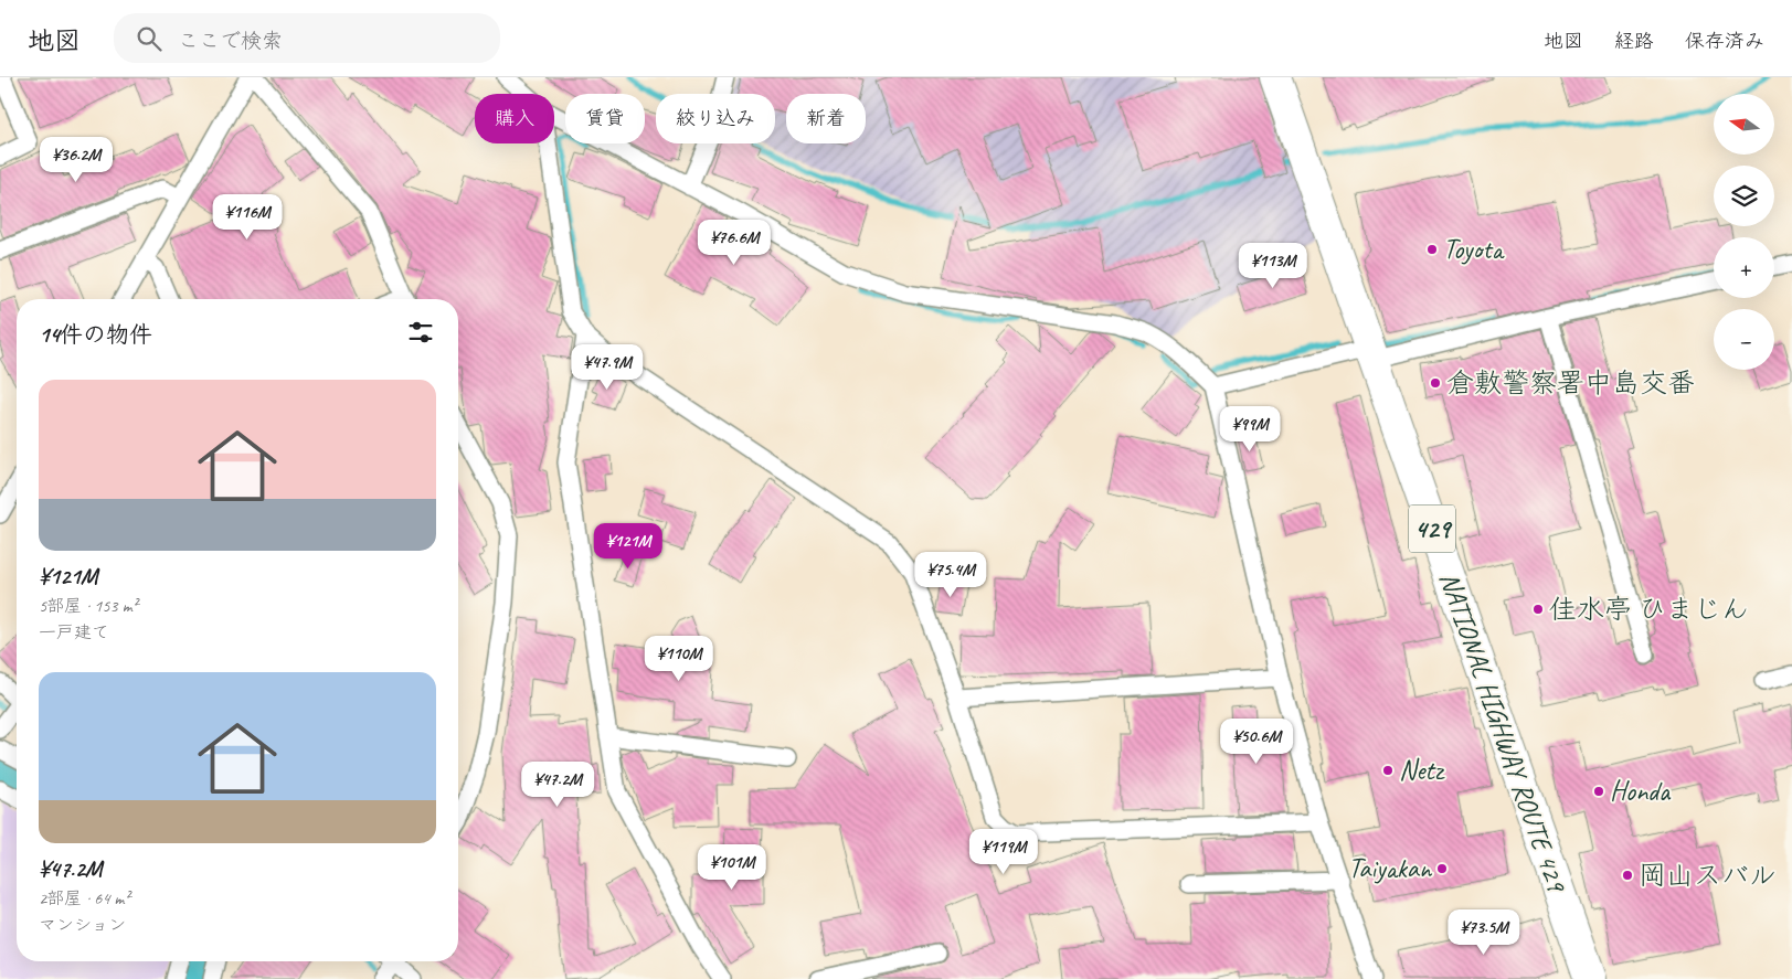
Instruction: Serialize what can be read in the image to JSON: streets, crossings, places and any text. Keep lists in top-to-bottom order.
{
  "streets": {
    "highway": ["429", "NATIONAL HIGHWAY ROUTE 429"]
  },
  "places": [
    "Toyota",
    "倉敷警察署中島交番",
    "佳水亭 ひまじん",
    "Netz",
    "Honda",
    "Taiyakan",
    "岡山スバル"
  ],
  "north": "left",
  "page": {
    "header": "地図",
    "search": "ここで検索",
    "nav": ["地図", "経路", "保存済み"],
    "map_buttons": ["+", "−"],
    "chip": [
      "購入",
      "賃貸",
      "絞り込み",
      "新着"
    ],
    "price": [
      "¥36.2M",
      "¥116M",
      "¥76.6M",
      "¥113M",
      "¥47.9M",
      "¥99M",
      "¥121M",
      "¥75.4M",
      "¥110M",
      "¥50.6M",
      "¥47.2M",
      "¥119M",
      "¥101M",
      "¥73.5M"
    ],
    "heading": "14件の物件",
    "list": [
      {
        "name": "¥121M",
        "note": "5部屋 · 153 m² · 一戸建て"
      },
      {
        "name": "¥47.2M",
        "note": "2部屋 · 64 m² · マンション"
      }
    ]
  }
}
